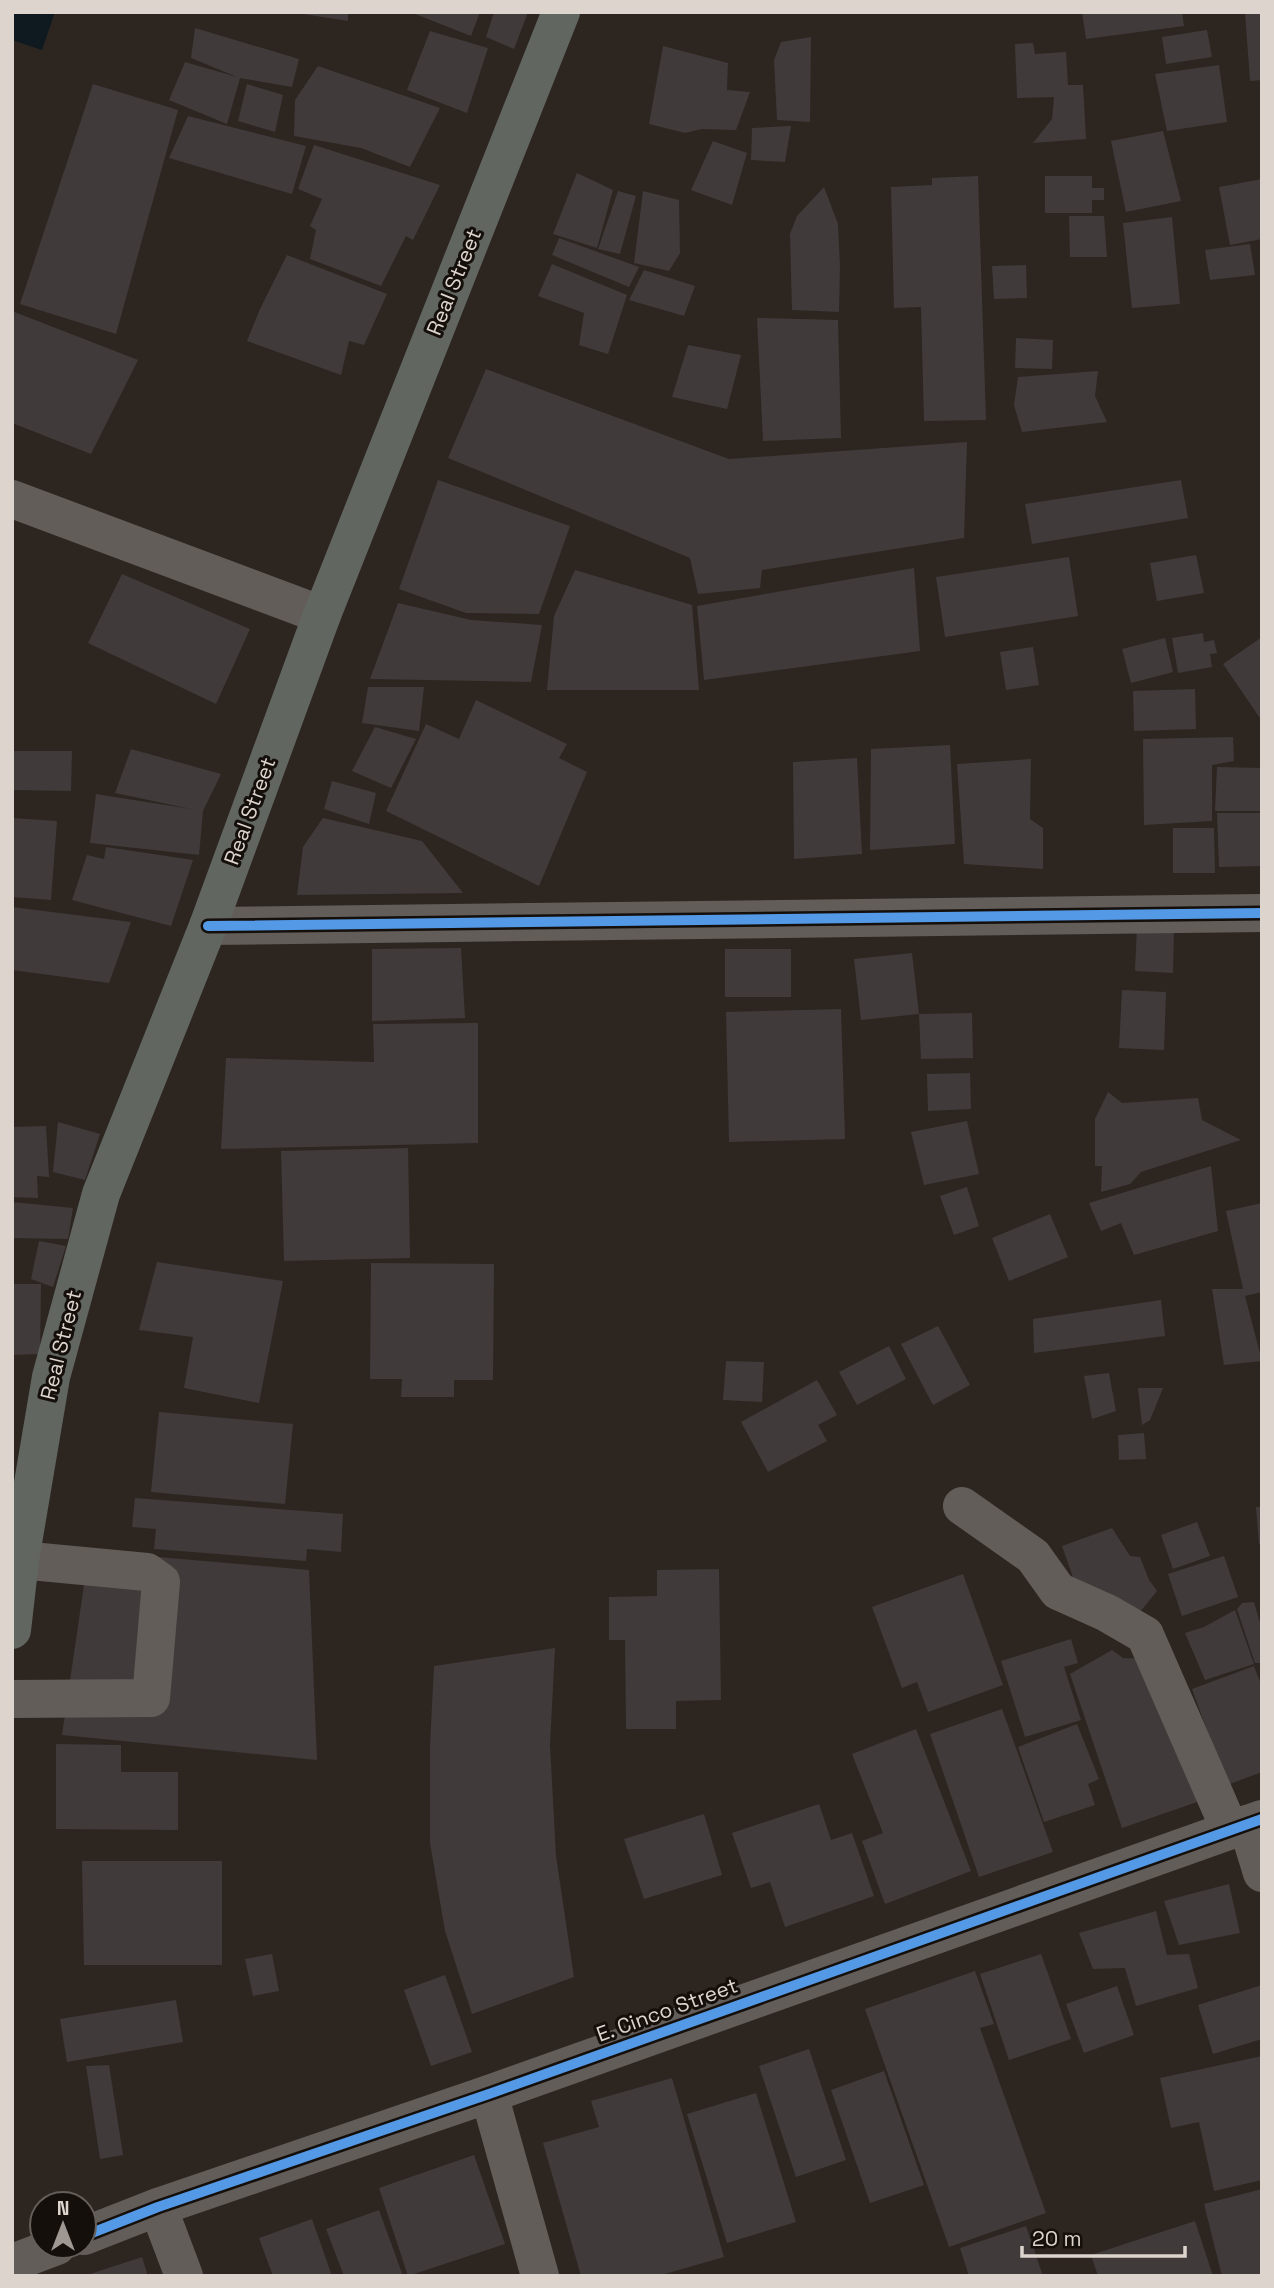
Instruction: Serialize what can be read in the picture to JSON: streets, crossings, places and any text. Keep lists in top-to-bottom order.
{
  "streets": {
    "main road": ["Real Street"],
    "street": ["E. Cinco Street"]
  },
  "scale_bar": "20 m",
  "north": "top"
}
